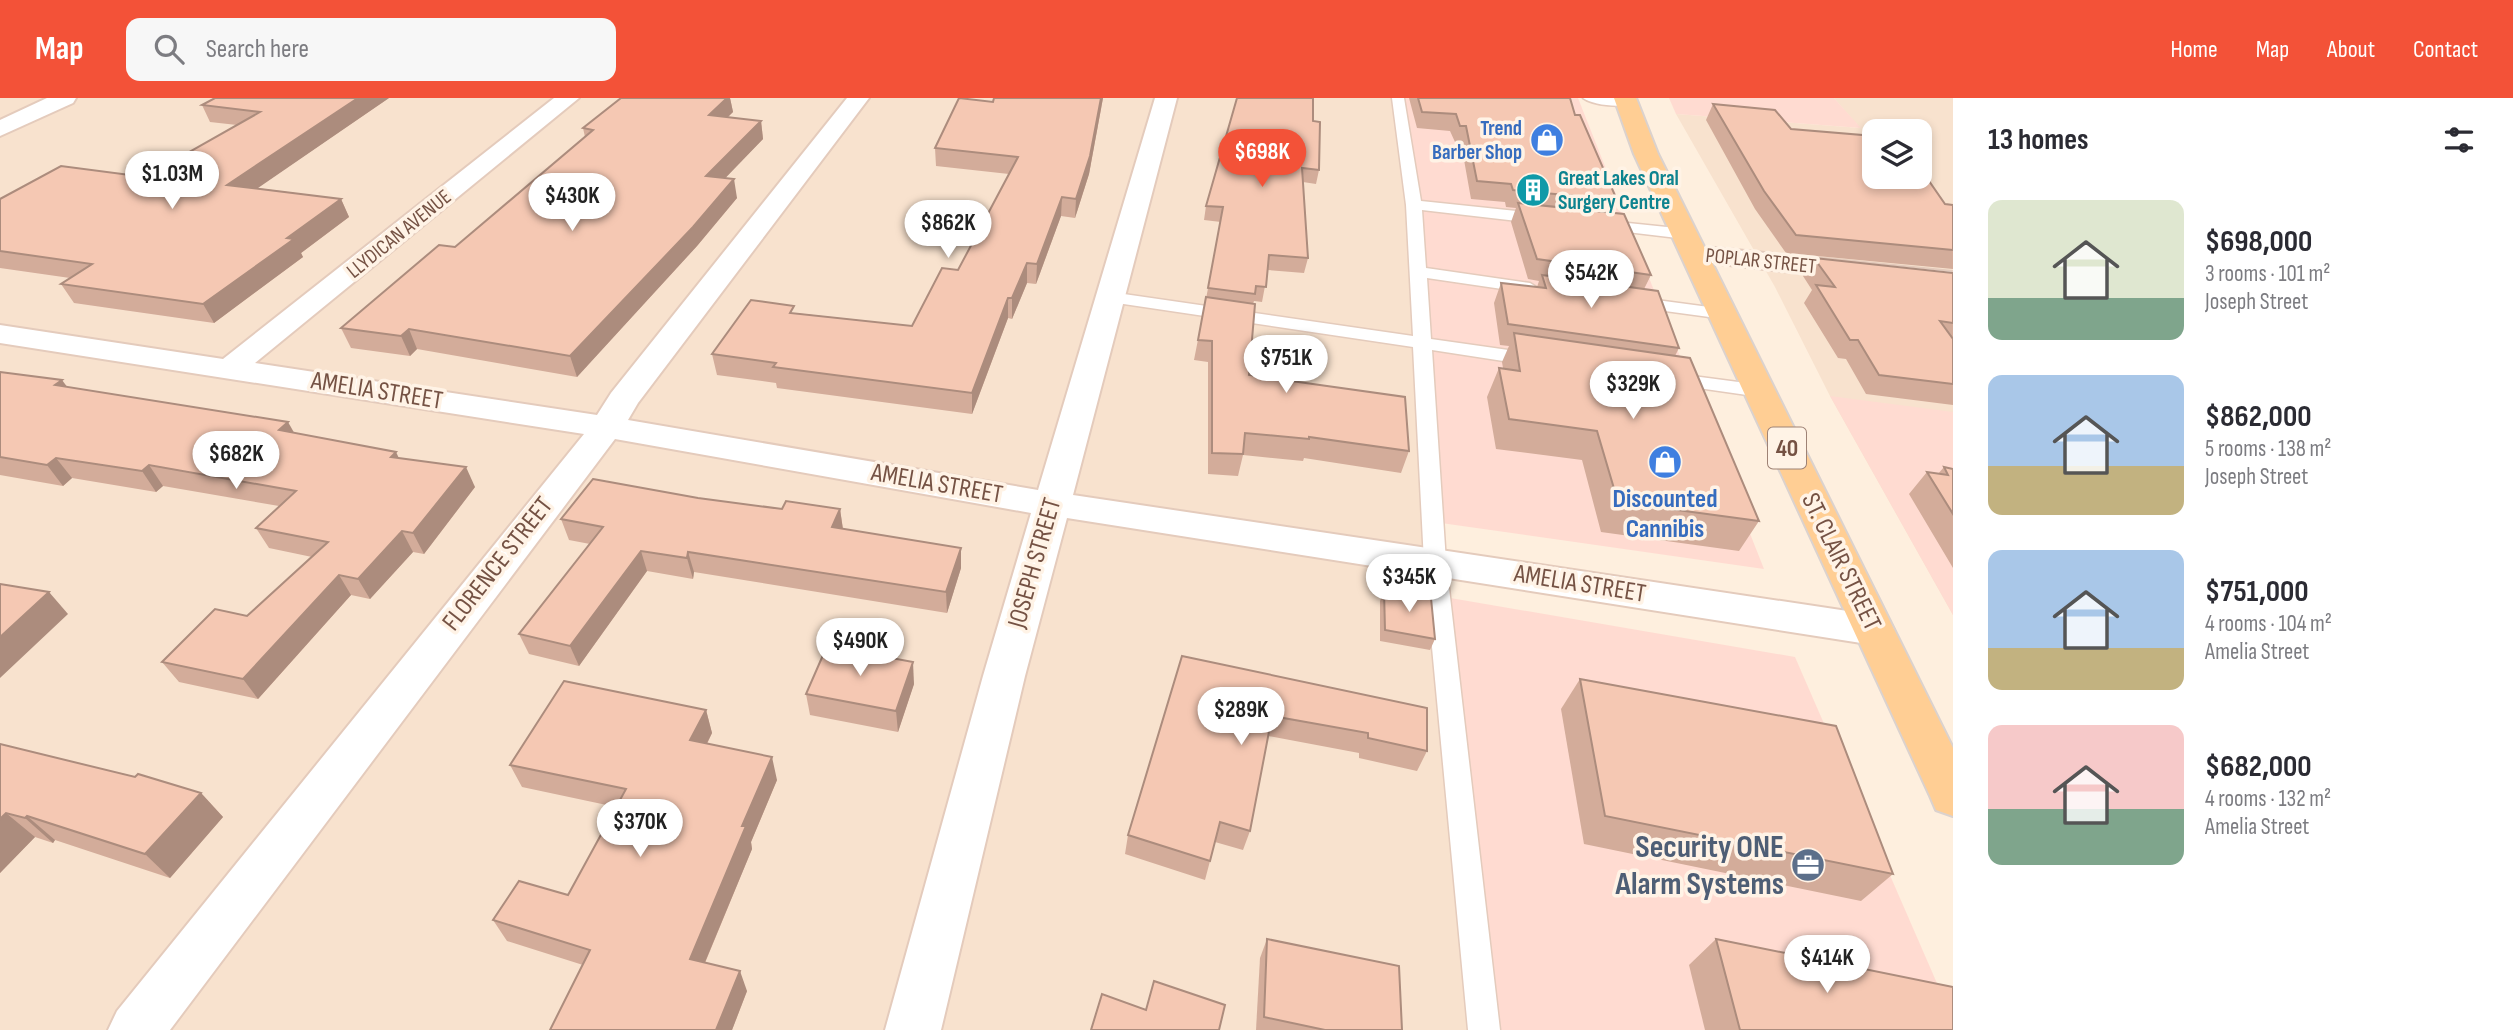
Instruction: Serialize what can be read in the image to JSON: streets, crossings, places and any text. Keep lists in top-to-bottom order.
{
  "streets": {
    "main road": ["40", "ST. CLAIR STREET"],
    "street": [
      "LLYDICAN AVENUE",
      "POPLAR STREET",
      "AMELIA STREET",
      "JOSEPH STREET",
      "FLORENCE STREET"
    ]
  },
  "crossings": [
    ["LLYDICAN AVENUE", "AMELIA STREET"],
    ["POPLAR STREET", "ST. CLAIR STREET"],
    ["AMELIA STREET", "ST. CLAIR STREET"],
    ["AMELIA STREET", "JOSEPH STREET"],
    ["AMELIA STREET", "FLORENCE STREET"]
  ],
  "places": {
    "shop": ["Trend Barber Shop", "Discounted Cannibis"],
    "building": ["Great Lakes Oral Surgery Centre"],
    "office": ["Security ONE Alarm Systems"]
  },
  "page": {
    "header": "Map",
    "search": "Search here",
    "nav": [
      "Home",
      "Map",
      "About",
      "Contact"
    ],
    "heading": "13 homes",
    "price": [
      "$698K",
      "$1.03M",
      "$430K",
      "$862K",
      "$542K",
      "$751K",
      "$329K",
      "$682K",
      "$345K",
      "$490K",
      "$289K",
      "$370K",
      "$414K"
    ],
    "list": [
      {
        "name": "$698,000",
        "note": "3 rooms · 101 m² · Joseph Street"
      },
      {
        "name": "$862,000",
        "note": "5 rooms · 138 m² · Joseph Street"
      },
      {
        "name": "$751,000",
        "note": "4 rooms · 104 m² · Amelia Street"
      },
      {
        "name": "$682,000",
        "note": "4 rooms · 132 m² · Amelia Street"
      }
    ]
  }
}
